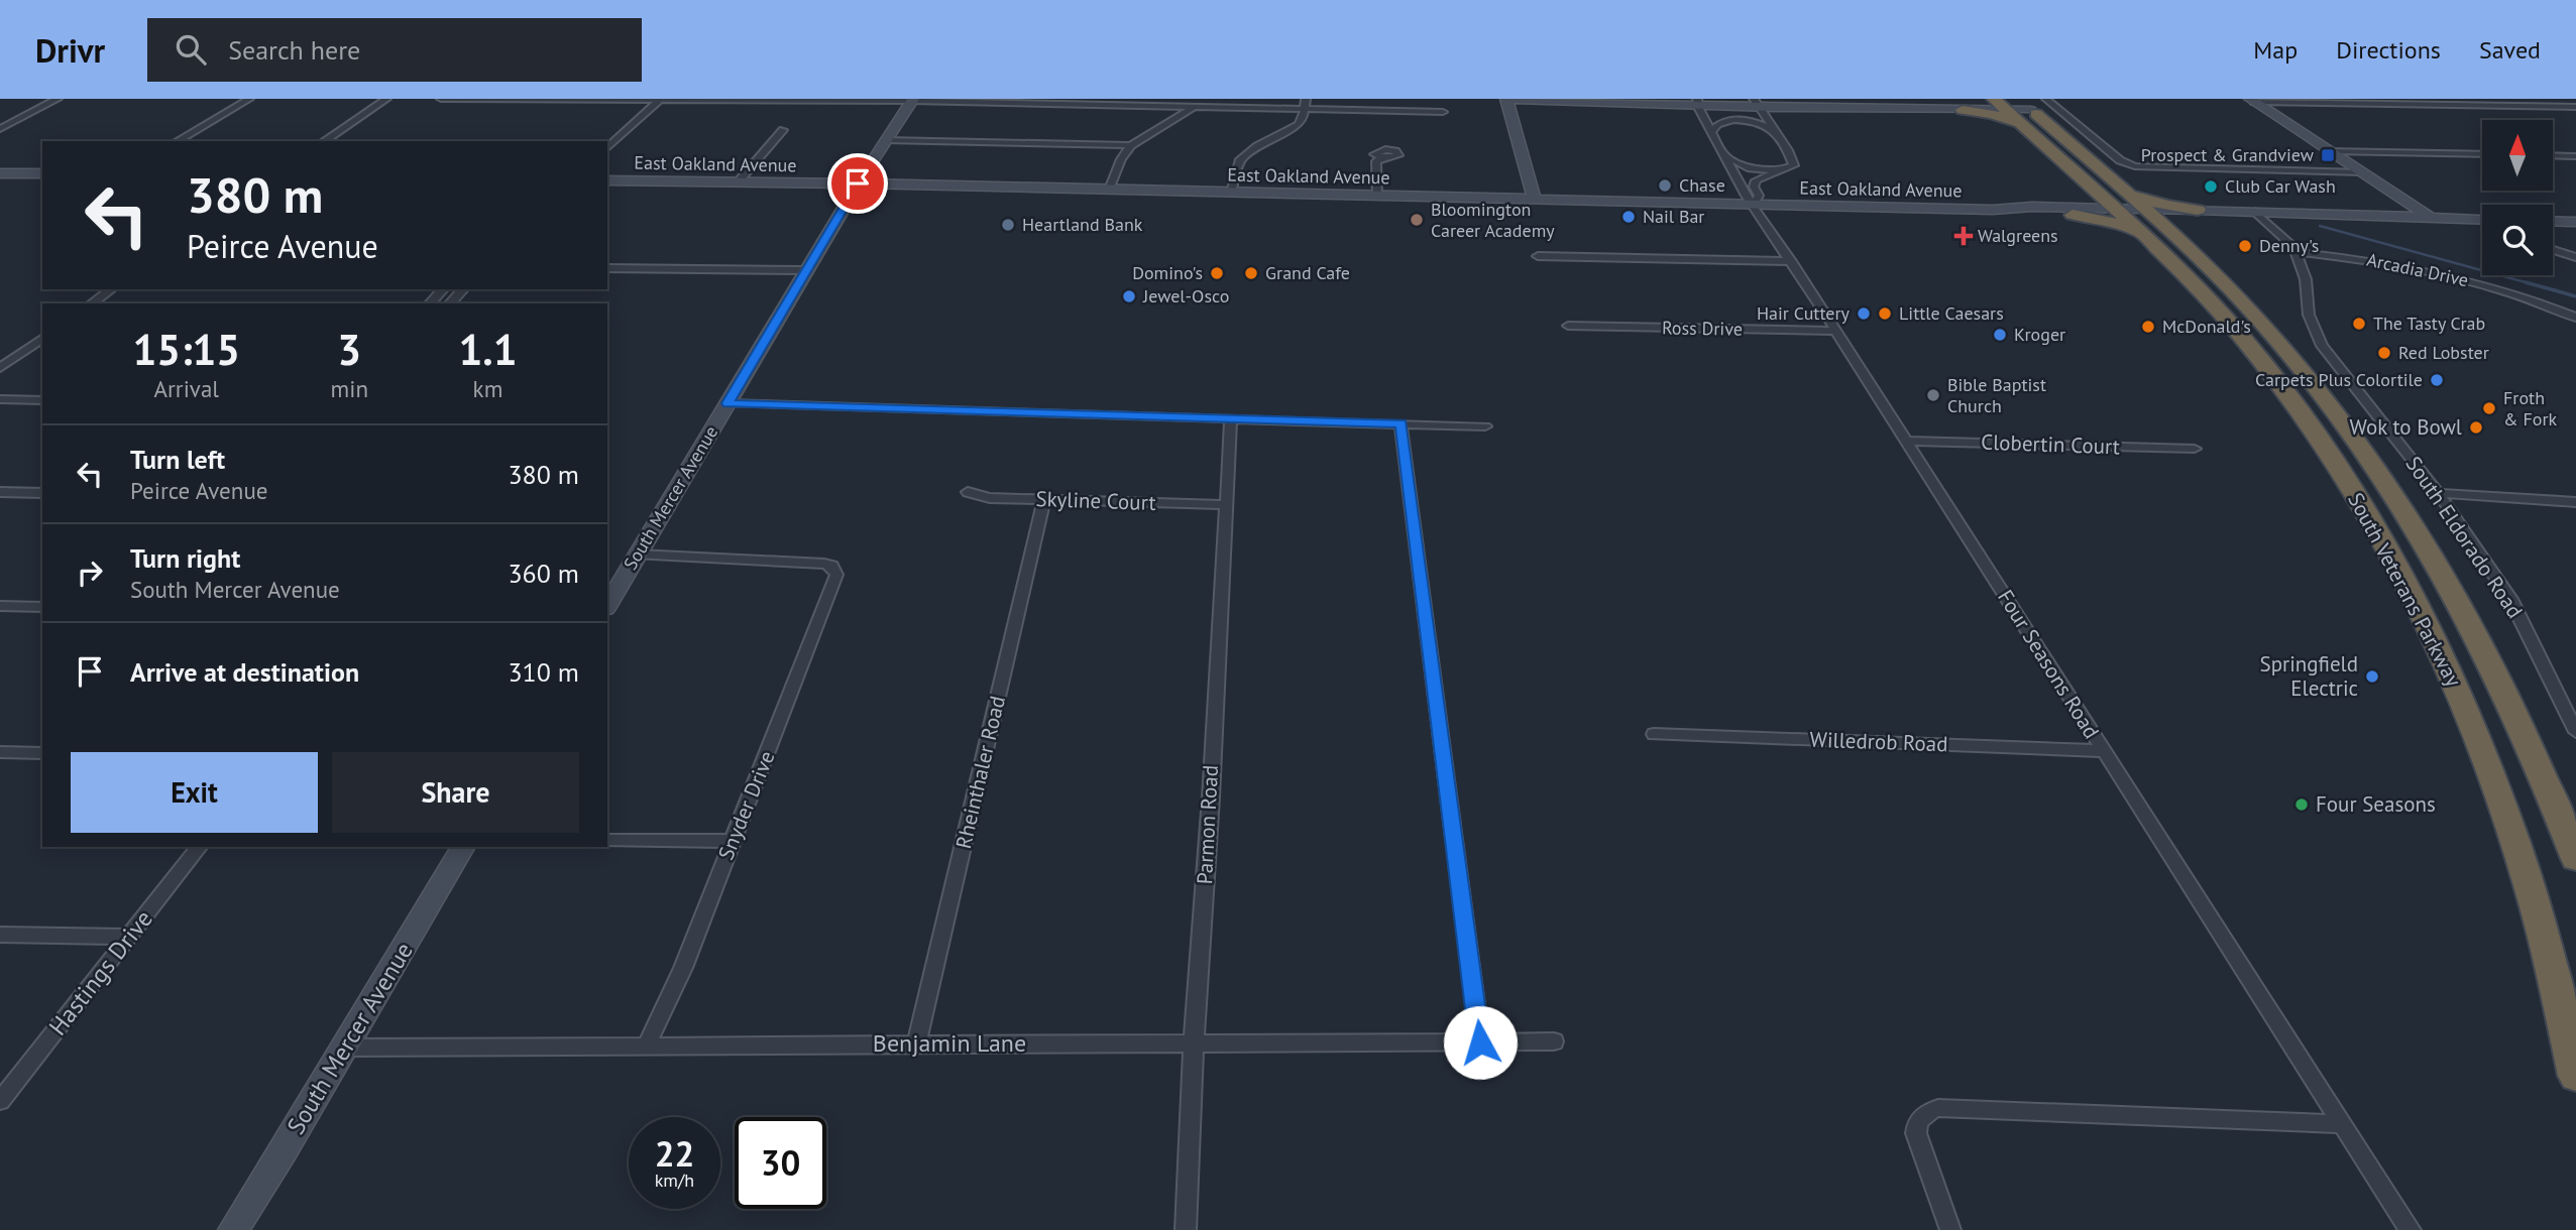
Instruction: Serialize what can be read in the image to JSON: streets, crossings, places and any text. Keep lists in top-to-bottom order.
{
  "streets": {
    "highway": ["South Veterans Parkway"],
    "main road": ["East Oakland Avenue", "South Mercer Avenue"],
    "street": [
      "Arcadia Drive",
      "Ross Drive",
      "Clobertin Court",
      "Skyline Court",
      "South Eldorado Road",
      "Four Seasons Road",
      "Willedrob Road",
      "Rheinthaler Road",
      "Snyder Drive",
      "Parmon Road",
      "Hastings Drive",
      "Benjamin Lane"
    ]
  },
  "crossings": [
    ["East Oakland Avenue", "South Mercer Avenue"],
    ["East Oakland Avenue", "South Eldorado Road"],
    ["East Oakland Avenue", "South Veterans Parkway"],
    ["East Oakland Avenue", "Four Seasons Road"],
    ["Arcadia Drive", "South Eldorado Road"],
    ["Ross Drive", "Four Seasons Road"],
    ["Clobertin Court", "Four Seasons Road"],
    ["South Mercer Avenue", "Snyder Drive"],
    ["South Mercer Avenue", "Benjamin Lane"],
    ["Skyline Court", "Rheinthaler Road"],
    ["Skyline Court", "Parmon Road"],
    ["Four Seasons Road", "Willedrob Road"],
    ["Rheinthaler Road", "Benjamin Lane"],
    ["Snyder Drive", "Benjamin Lane"],
    ["Parmon Road", "Benjamin Lane"]
  ],
  "places": {
    "transit": ["Prospect & Grandview"],
    "other": [
      "Chase",
      "Club Car Wash",
      "Nail Bar",
      "Bloomington Career Academy",
      "Heartland Bank",
      "Denny's",
      "Domino's",
      "Grand Cafe",
      "Jewel-Osco",
      "Hair Cuttery",
      "Little Caesars",
      "The Tasty Crab",
      "McDonald's",
      "Kroger",
      "Red Lobster",
      "Carpets Plus Colortile",
      "Bible Baptist Church",
      "Froth & Fork",
      "Wok to Bowl",
      "Springfield Electric",
      "Four Seasons"
    ],
    "health": ["Walgreens"]
  },
  "north": "top",
  "page": {
    "header": "Drivr",
    "search": "Search here",
    "nav": ["Map", "Directions", "Saved"],
    "turn": ["380 m", "Peirce Avenue"],
    "eta": [
      "15:15",
      "Arrival",
      "3",
      "min",
      "1.1",
      "km"
    ],
    "list": [
      {
        "name": "Turn left",
        "note": "Peirce Avenue",
        "value": "380 m"
      },
      {
        "name": "Turn right",
        "note": "South Mercer Avenue",
        "value": "360 m"
      },
      {
        "name": "Arrive at destination",
        "value": "310 m"
      }
    ],
    "buttons": ["Exit", "Share"],
    "speed": "22 km/h",
    "limit": "30"
  }
}
